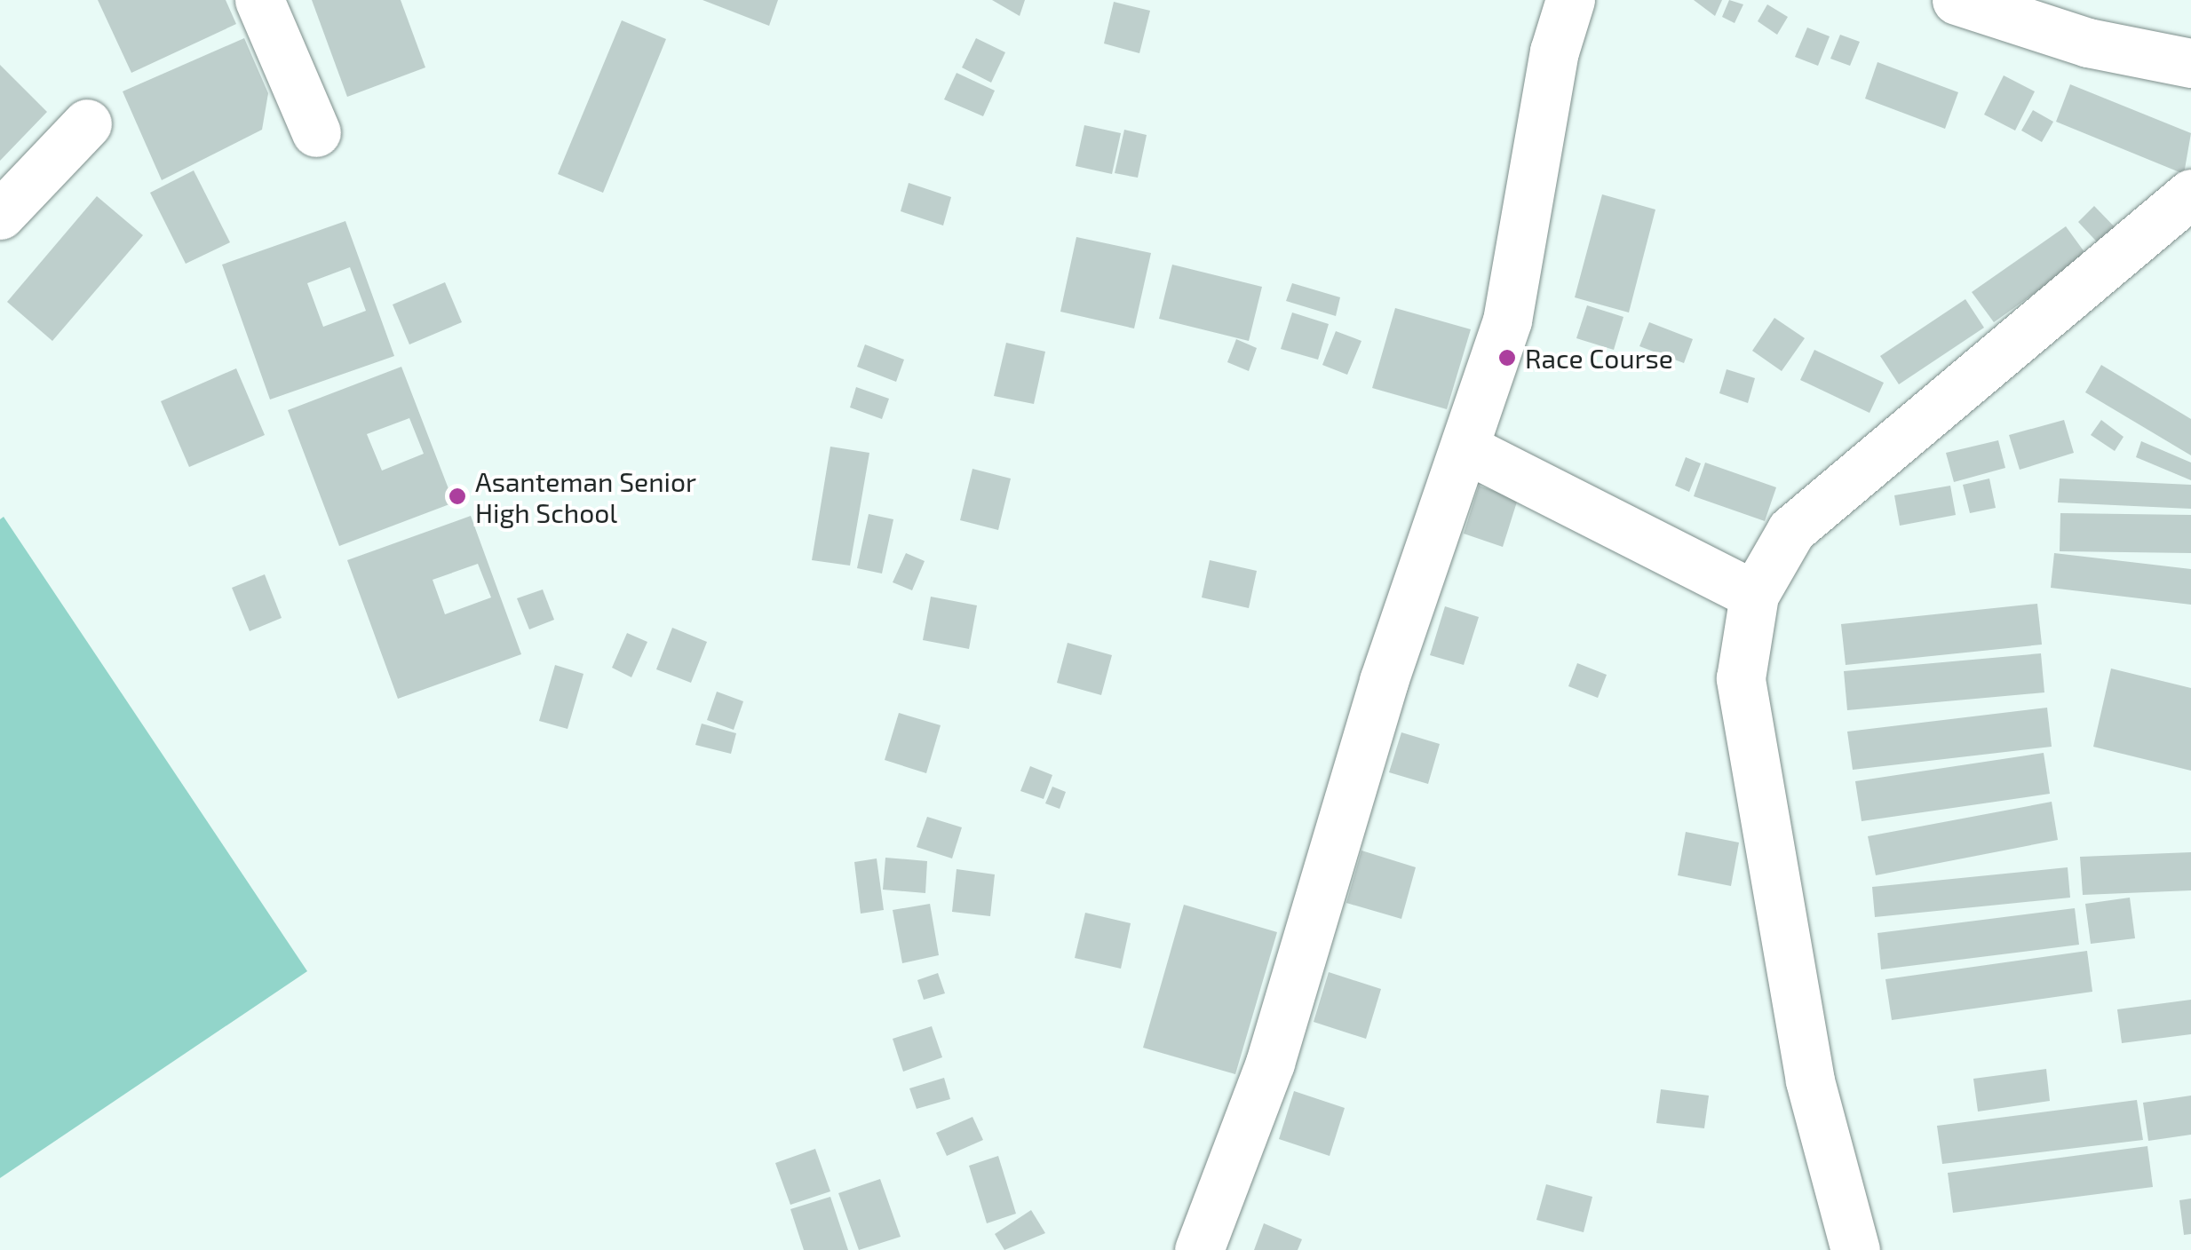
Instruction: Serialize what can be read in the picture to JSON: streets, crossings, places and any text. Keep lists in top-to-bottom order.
{
  "places": ["Race Course", "Asanteman Senior High School"]
}
